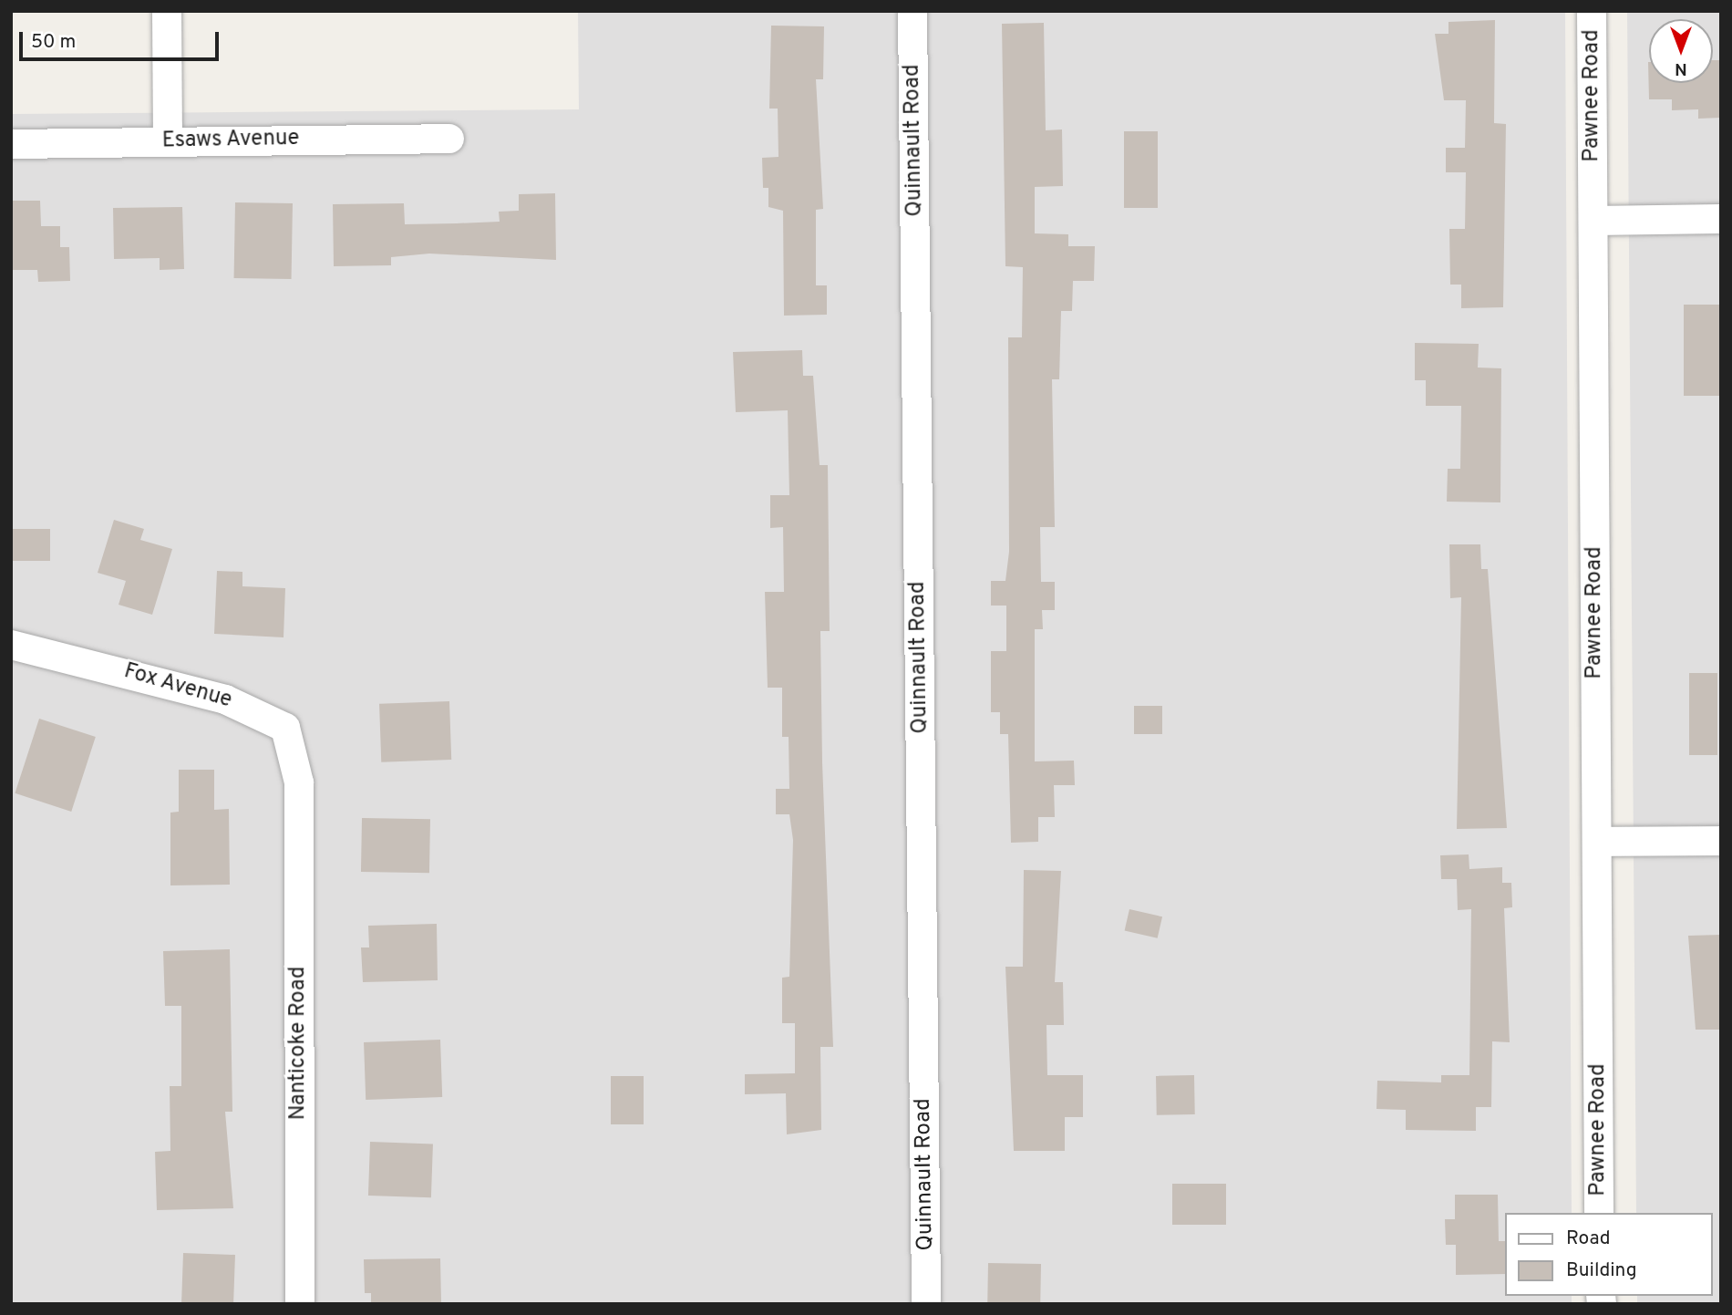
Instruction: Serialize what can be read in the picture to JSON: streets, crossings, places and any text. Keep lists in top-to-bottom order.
{
  "streets": {
    "street": [
      "Pawnee Road",
      "Esaws Avenue",
      "Quinnault Road",
      "Fox Avenue",
      "Nanticoke Road"
    ]
  },
  "crossings": [
    ["Fox Avenue", "Nanticoke Road"]
  ],
  "legend": ["Road", "Building"],
  "scale_bar": "50 m",
  "north": "bottom"
}
